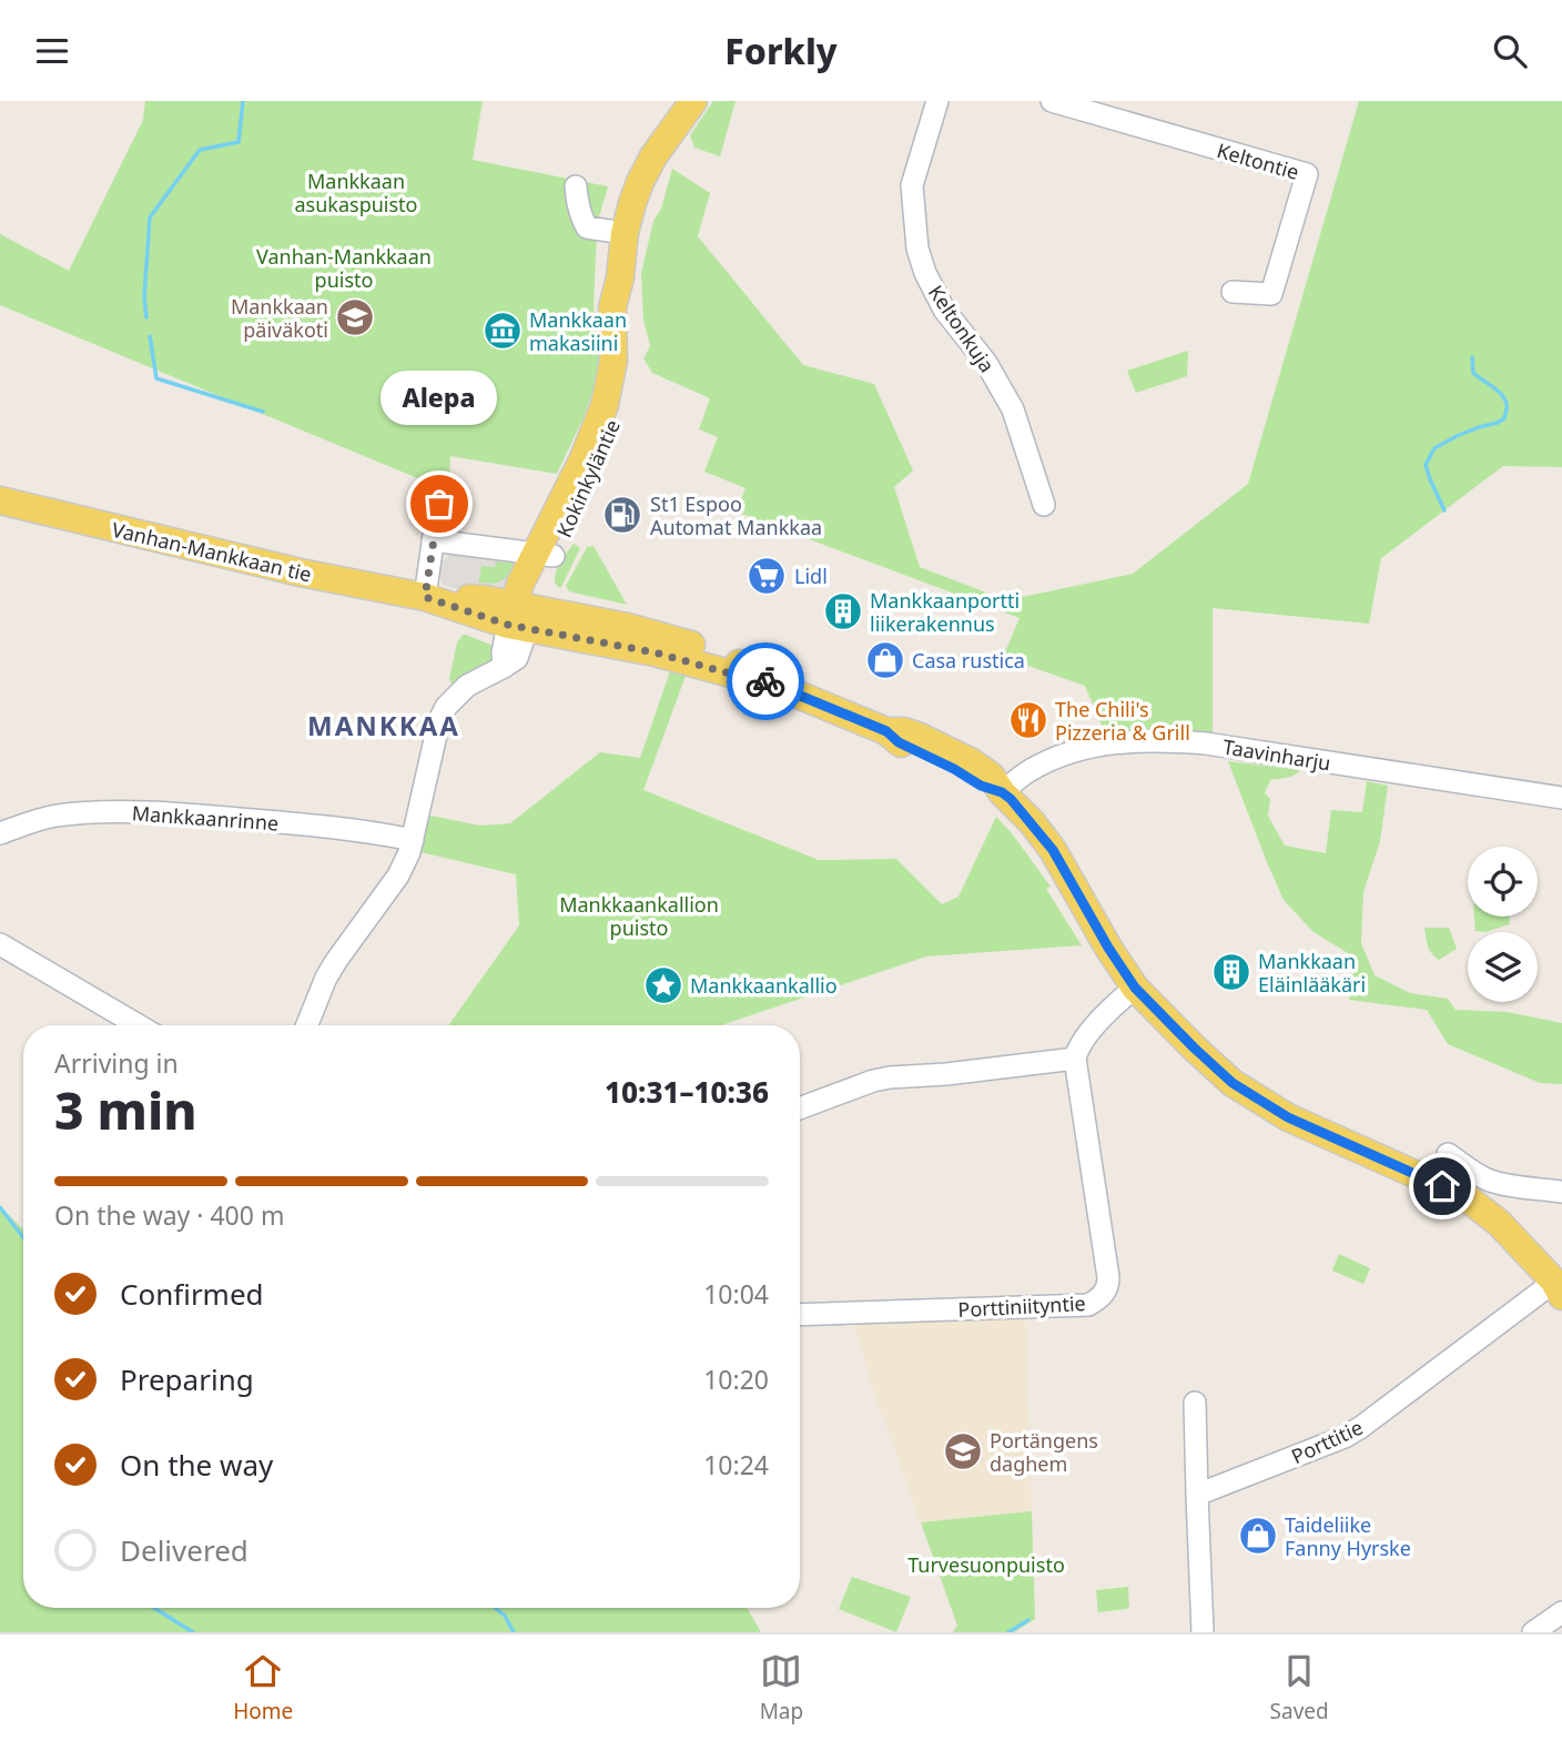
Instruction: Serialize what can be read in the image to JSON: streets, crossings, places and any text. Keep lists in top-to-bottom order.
{
  "streets": {
    "main road": ["Kokinkyläntie", "Vanhan-Mankkaan tie"],
    "street": [
      "Keltontie",
      "Keltonkuja",
      "Taavinharju",
      "Mankkaanrinne",
      "Porttiniityntie",
      "Porttitie"
    ]
  },
  "crossings": [
    ["Kokinkyläntie", "Vanhan-Mankkaan tie"],
    ["Vanhan-Mankkaan tie", "Taavinharju"]
  ],
  "districts": ["MANKKAA"],
  "parks": [
    "Mankkaan asukaspuisto",
    "Vanhan-Mankkaan puisto",
    "Mankkaankallion puisto",
    "Turvesuonpuisto"
  ],
  "places": {
    "school or university": ["Mankkaan päiväkoti", "Portängens daghem"],
    "museum": ["Mankkaan makasiini"],
    "other": ["Alepa"],
    "fuel station": ["St1 Espoo Automat Mankkaa"],
    "supermarket": ["Lidl"],
    "building": ["Mankkaanportti liikerakennus", "Mankkaan Eläinlääkäri"],
    "shop": ["Casa rustica", "Taideliike Fanny Hyrske"],
    "restaurant": ["The Chili's Pizzeria & Grill"],
    "place": ["Mankkaankallio"]
  },
  "page": {
    "header": "Forkly",
    "bubble": "Alepa",
    "heading": ["3 min", "Arriving in", "10:31–10:36"],
    "bar": "On the way · 400 m",
    "list": [
      ["Confirmed", "10:04"],
      ["Preparing", "10:20"],
      ["On the way", "10:24"],
      "Delivered"
    ],
    "tabs": ["Home", "Map", "Saved"]
  }
}
